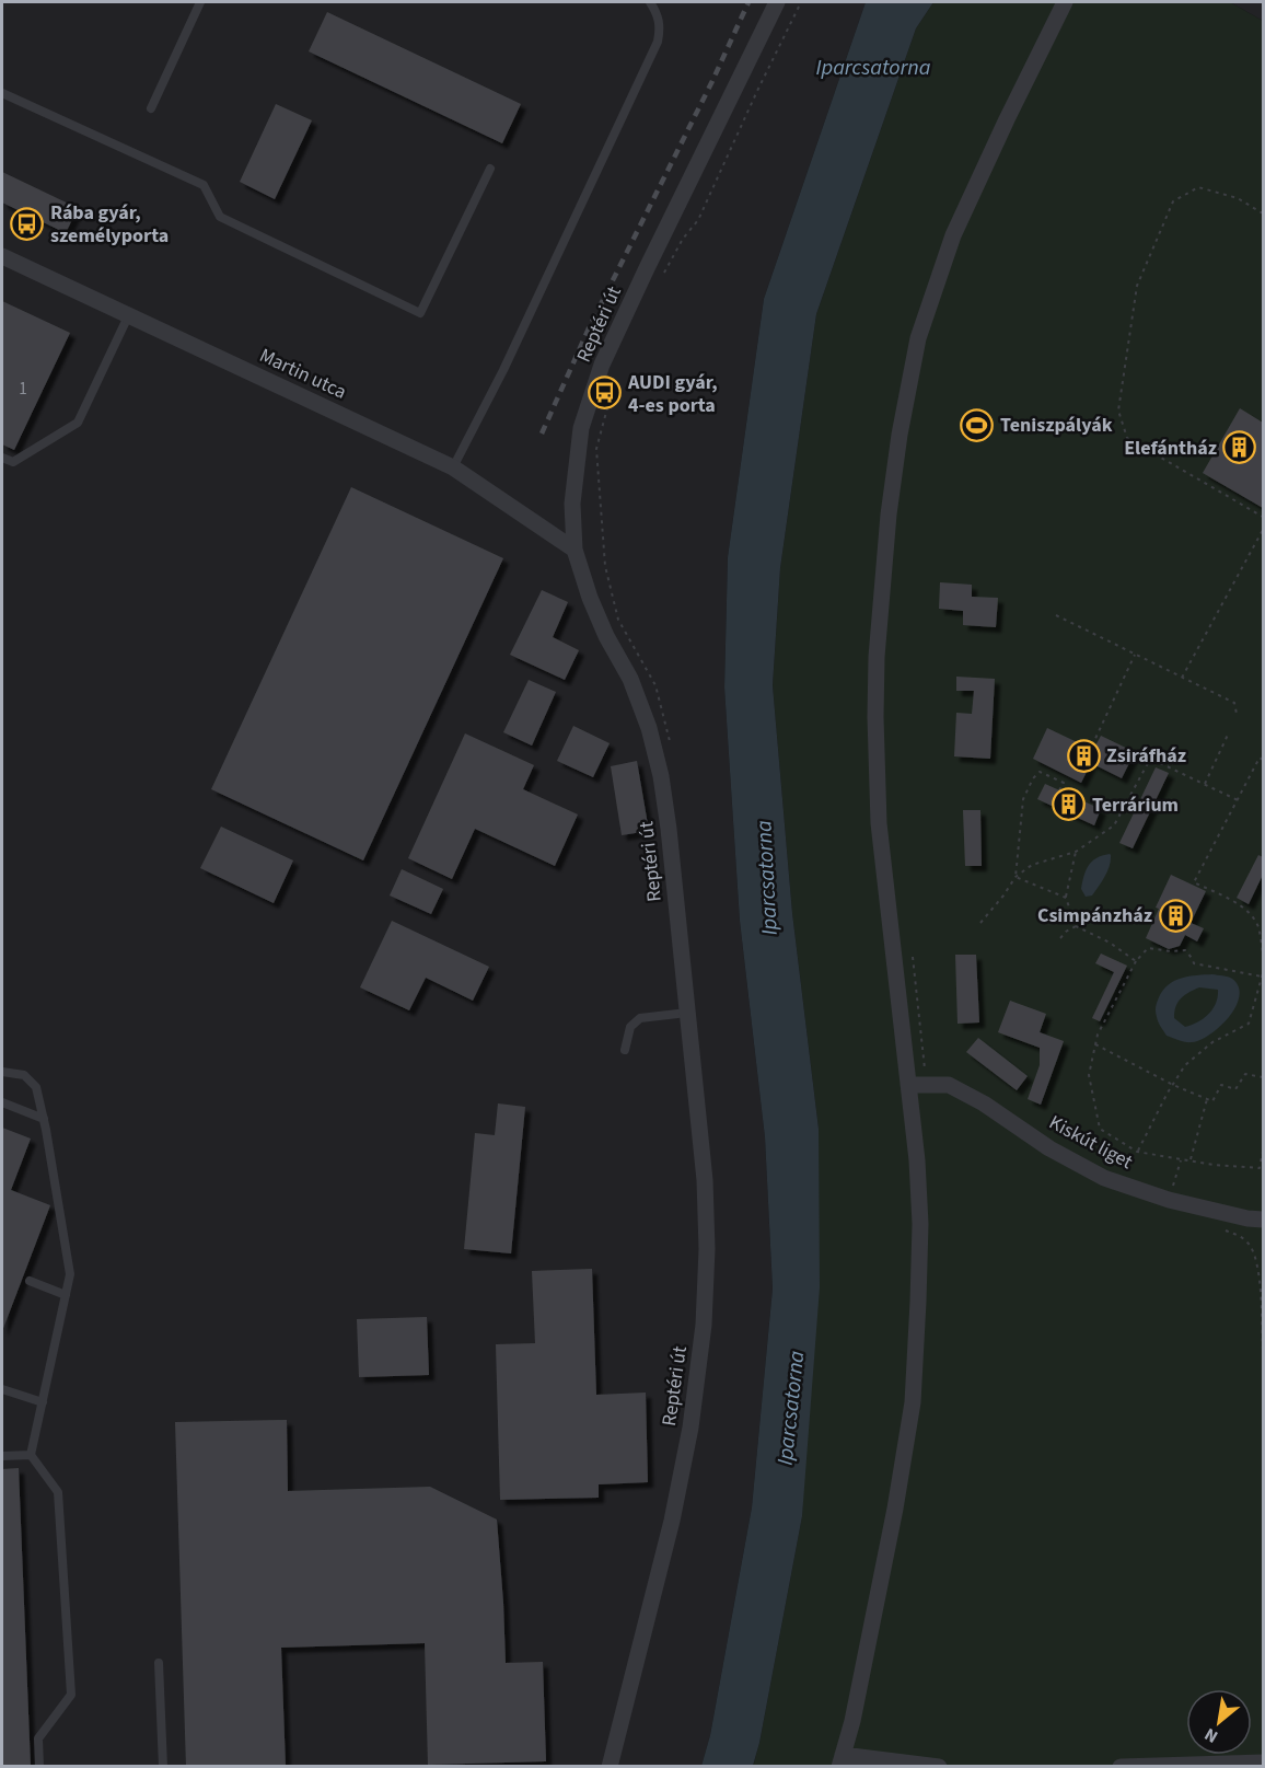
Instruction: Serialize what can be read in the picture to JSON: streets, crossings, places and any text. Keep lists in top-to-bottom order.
{
  "streets": {
    "street": ["Reptéri út", "Martin utca", "Kiskút liget"]
  },
  "crossings": [
    ["Reptéri út", "Martin utca"]
  ],
  "water": ["Iparcsatorna"],
  "places": {
    "bus stop": ["Rába gyár, személyporta", "AUDI gyár, 4-es porta"],
    "sports": ["Teniszpályák"],
    "building": [
      "Elefántház",
      "Zsiráfház",
      "Terrárium",
      "Csimpánzház"
    ]
  },
  "house_numbers": ["1"],
  "north": "bottom left"
}
